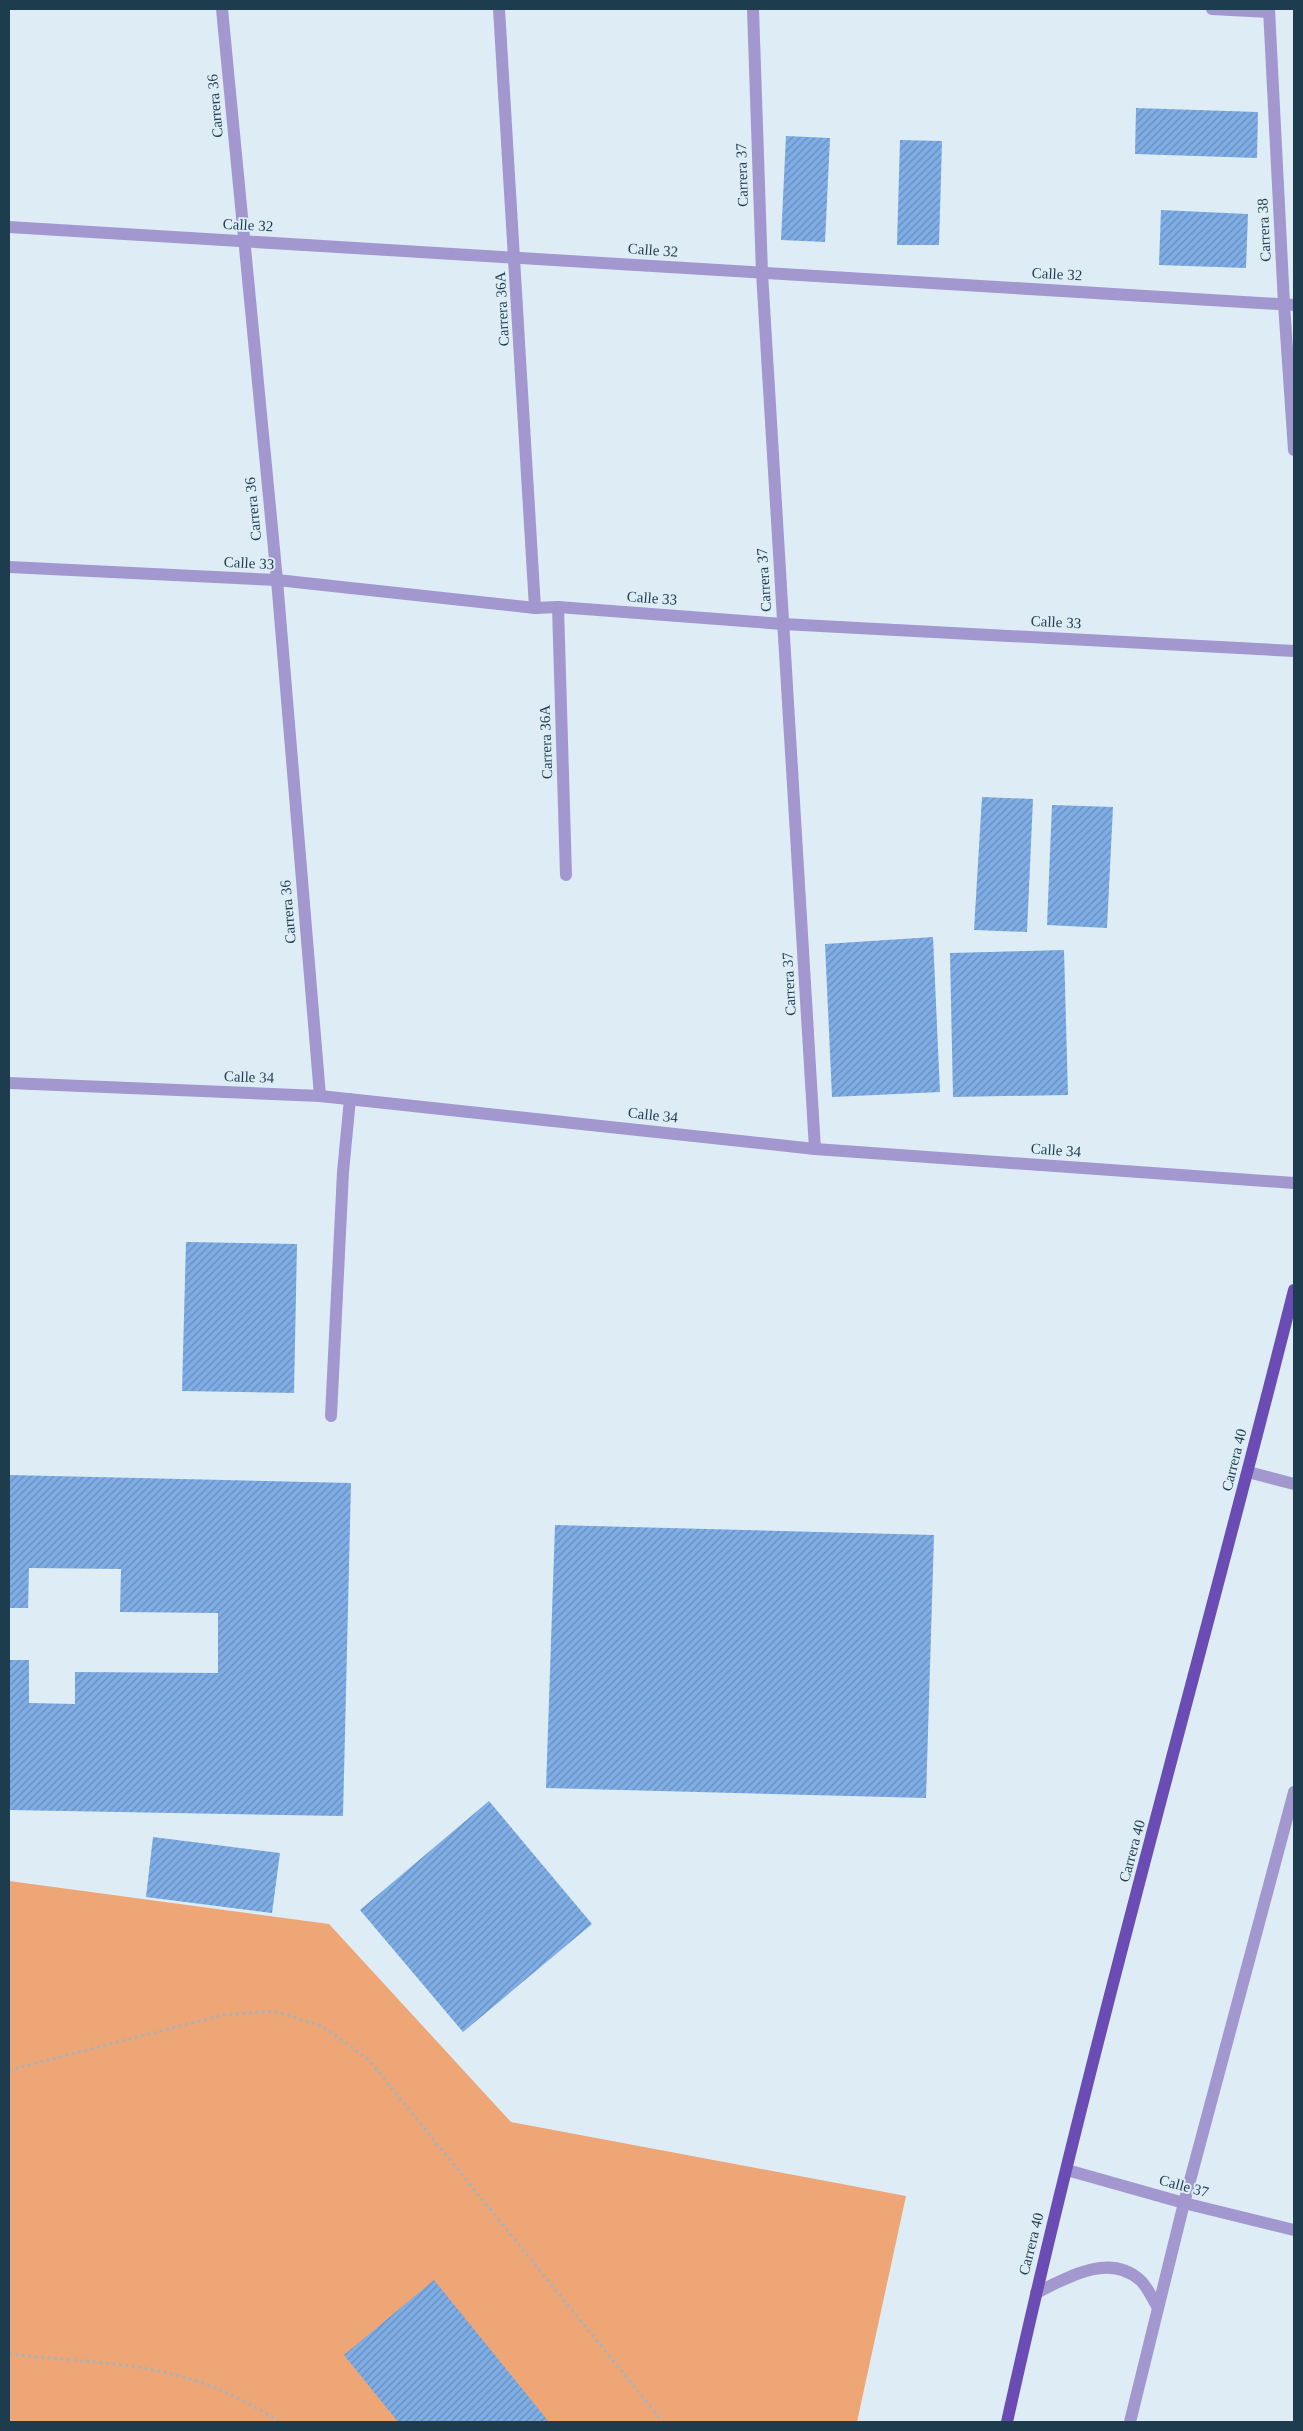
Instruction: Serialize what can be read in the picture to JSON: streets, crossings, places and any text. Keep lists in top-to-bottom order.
{
  "streets": {
    "main road": ["Carrera 40"],
    "street": [
      "Carrera 36",
      "Carrera 37",
      "Calle 32",
      "Carrera 38",
      "Carrera 36A",
      "Calle 33",
      "Calle 34",
      "Calle 37"
    ]
  },
  "crossings": [
    ["Carrera 36", "Calle 32"],
    ["Carrera 36", "Calle 33"],
    ["Carrera 36", "Calle 34"],
    ["Carrera 37", "Calle 32"],
    ["Carrera 37", "Calle 33"],
    ["Carrera 37", "Calle 34"],
    ["Calle 32", "Carrera 38"],
    ["Calle 32", "Carrera 36A"],
    ["Carrera 36A", "Calle 33"],
    ["Carrera 40", "Calle 37"]
  ]
}
